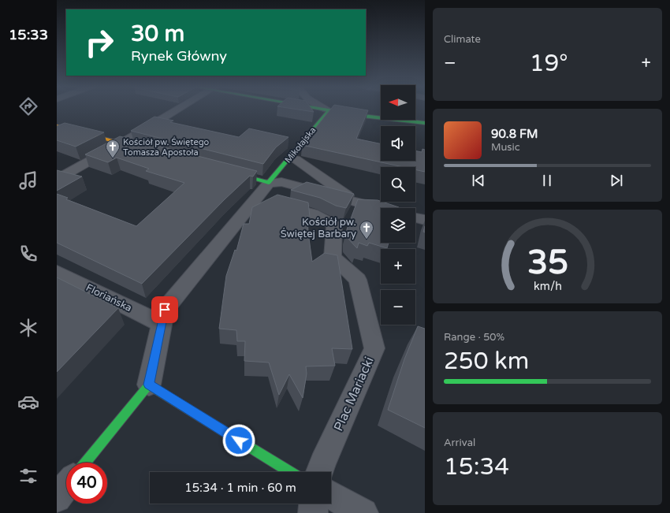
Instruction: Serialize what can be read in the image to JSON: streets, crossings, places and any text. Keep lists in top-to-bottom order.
{
  "streets": {
    "street": ["Mikołajska", "Floriańska", "Plac Mariacki"]
  },
  "places": {
    "church": ["Kościół pw. Świętego Tomasza Apostoła", "Kościół pw. Świętej Barbary"]
  },
  "north": "left",
  "page": {
    "tabs": "15:33",
    "tile": [
      "Climate",
      ["Range · 50%", "250 km"],
      ["Arrival", "15:34"]
    ],
    "turn": ["30 m", "Rynek Główny"],
    "heat": ["−", "19°", "+"],
    "map_buttons": ["+", "−"],
    "song": ["90.8 FM", "Music"],
    "limit": "40",
    "trip": "15:34 · 1 min · 60 m",
    "gauge": ["35", "km/h"]
  }
}
